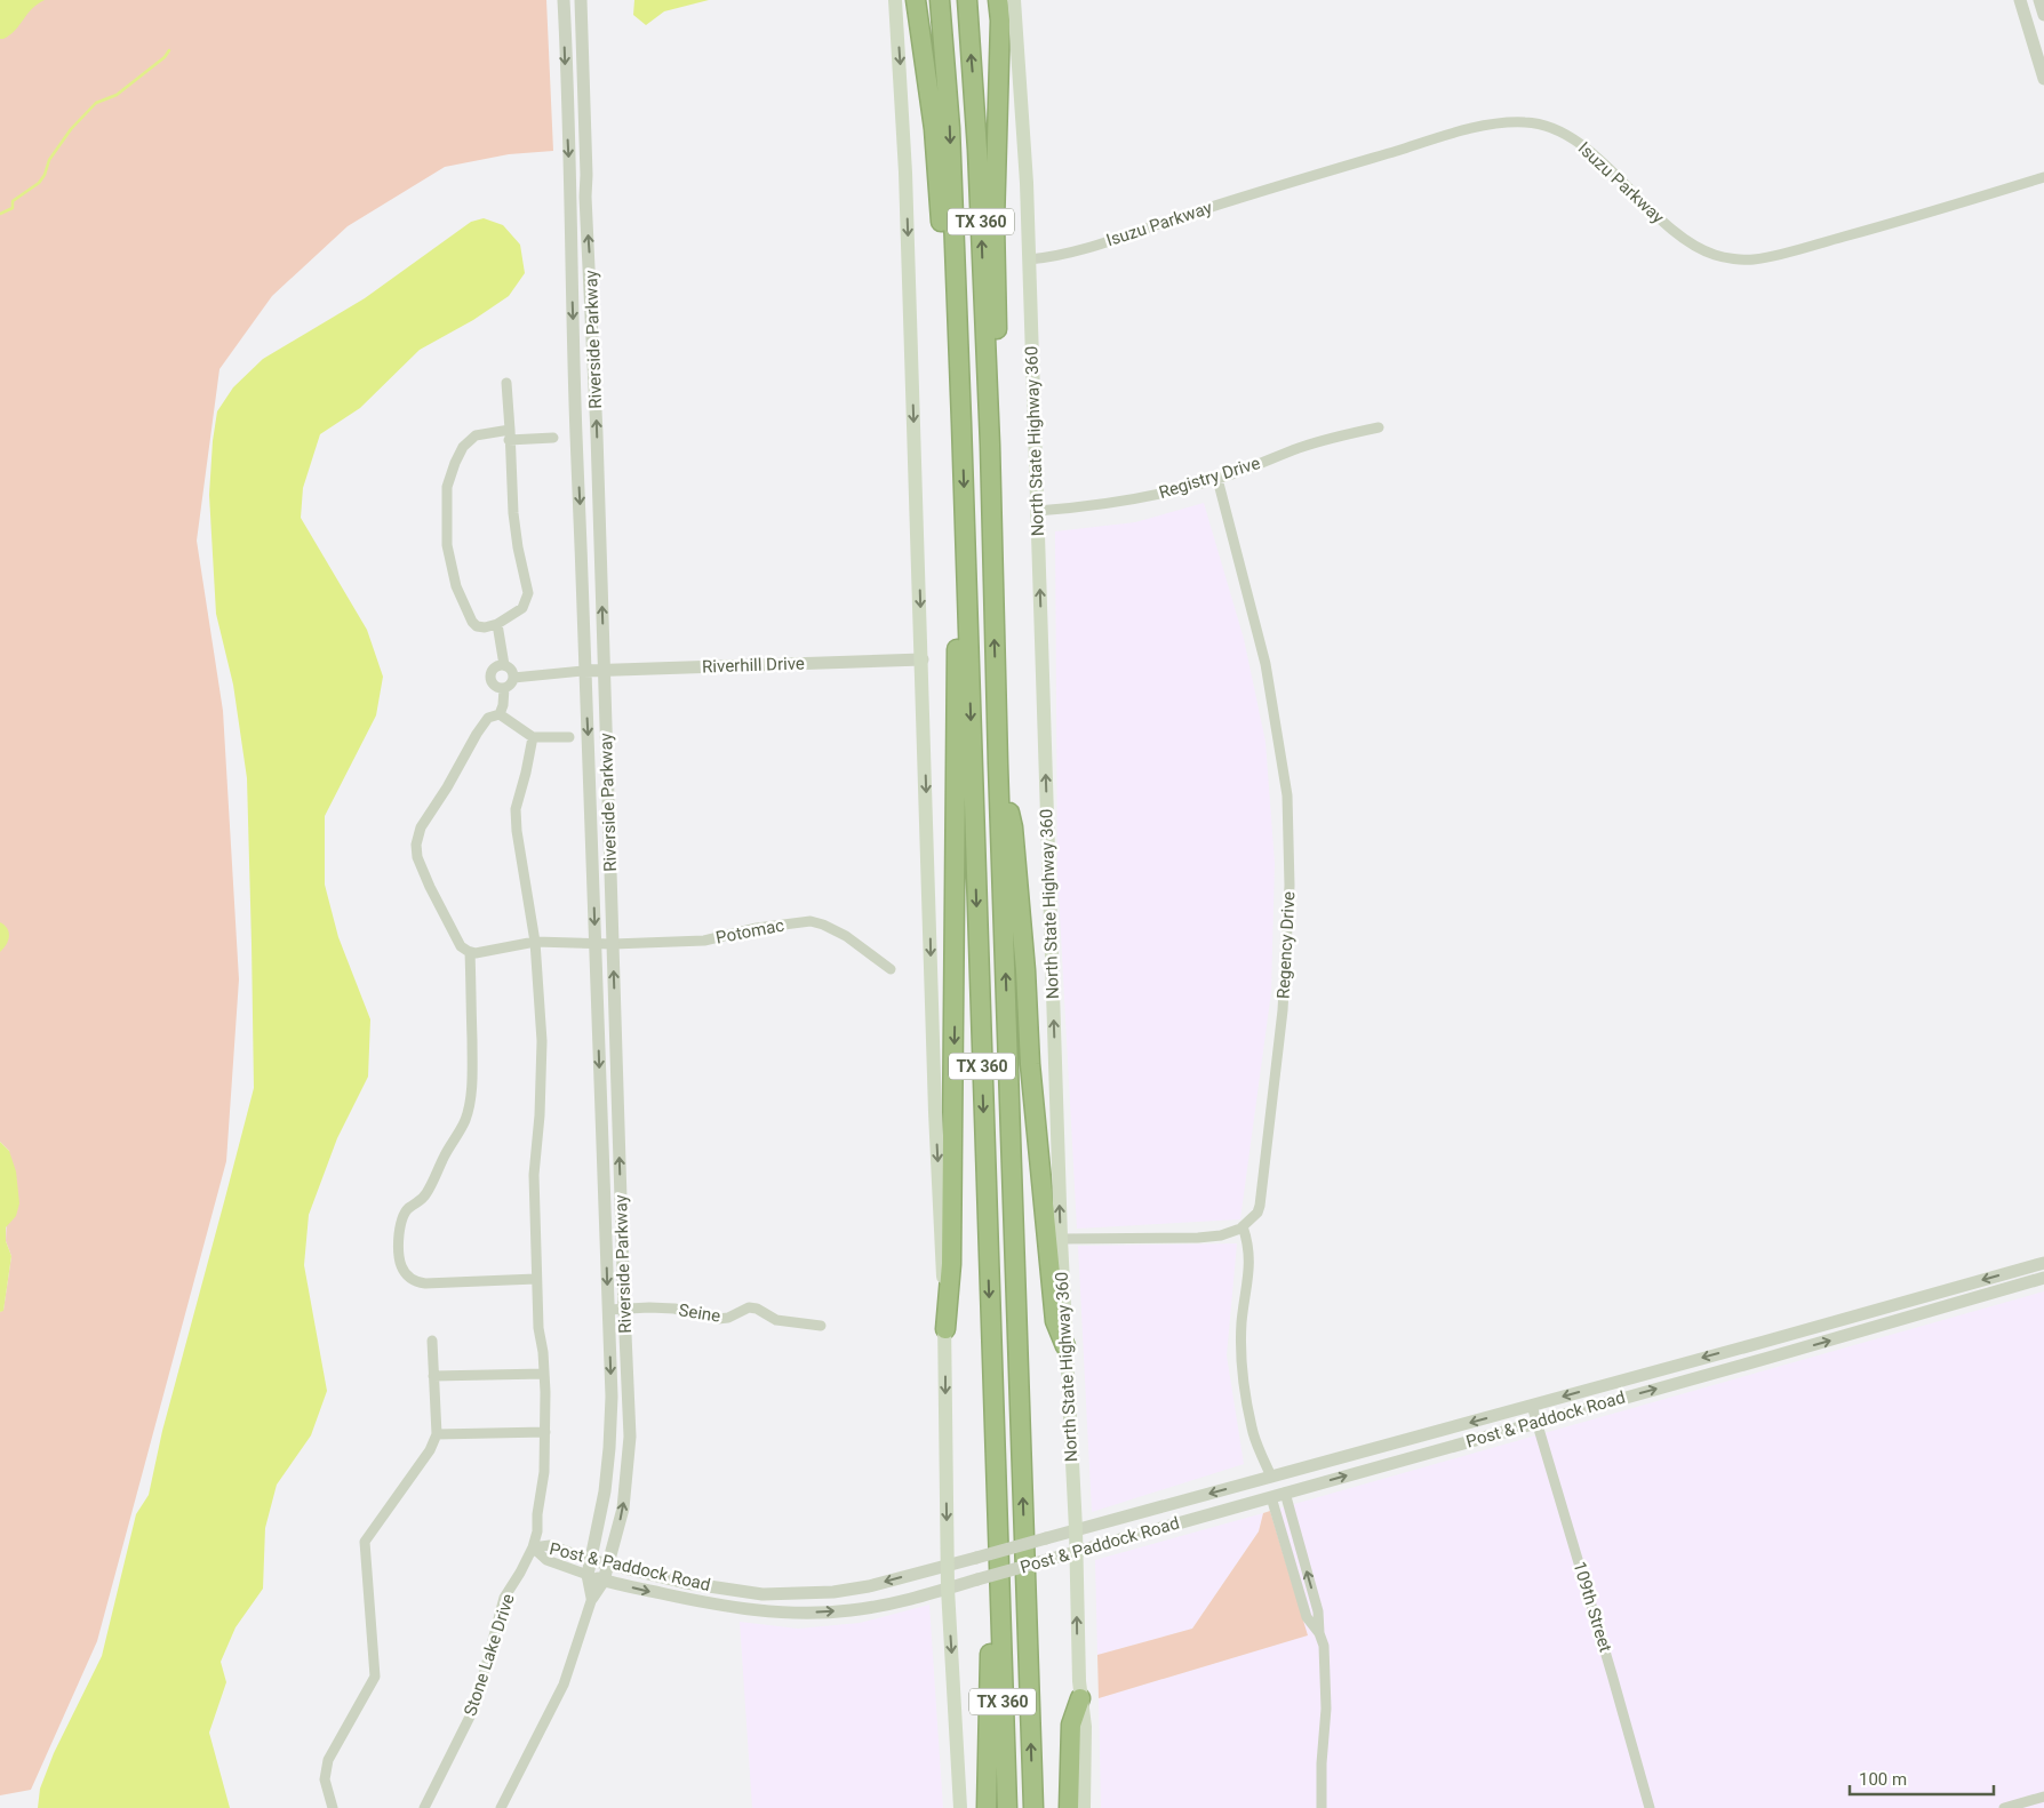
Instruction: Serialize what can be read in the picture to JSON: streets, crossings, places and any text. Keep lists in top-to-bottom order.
{
  "streets": {
    "highway": ["TX 360"],
    "main road": ["North State Highway 360"],
    "street": [
      "Isuzu Parkway",
      "Riverside Parkway",
      "Registry Drive",
      "Riverhill Drive",
      "Potomac",
      "Regency Drive",
      "Seine",
      "Post & Paddock Road",
      "109th Street",
      "Stone Lake Drive"
    ]
  },
  "crossings": [
    ["Isuzu Parkway", "North State Highway 360"],
    ["Riverside Parkway", "Riverhill Drive"],
    ["Riverside Parkway", "Potomac"],
    ["Riverside Parkway", "Seine"],
    ["Riverside Parkway", "Post & Paddock Road"],
    ["North State Highway 360", "Registry Drive"],
    ["North State Highway 360", "Post & Paddock Road"],
    ["Registry Drive", "Regency Drive"],
    ["Potomac", "Stone Lake Drive"],
    ["Post & Paddock Road", "109th Street"],
    ["Post & Paddock Road", "Stone Lake Drive"]
  ],
  "scale_bar": "100 m"
}
